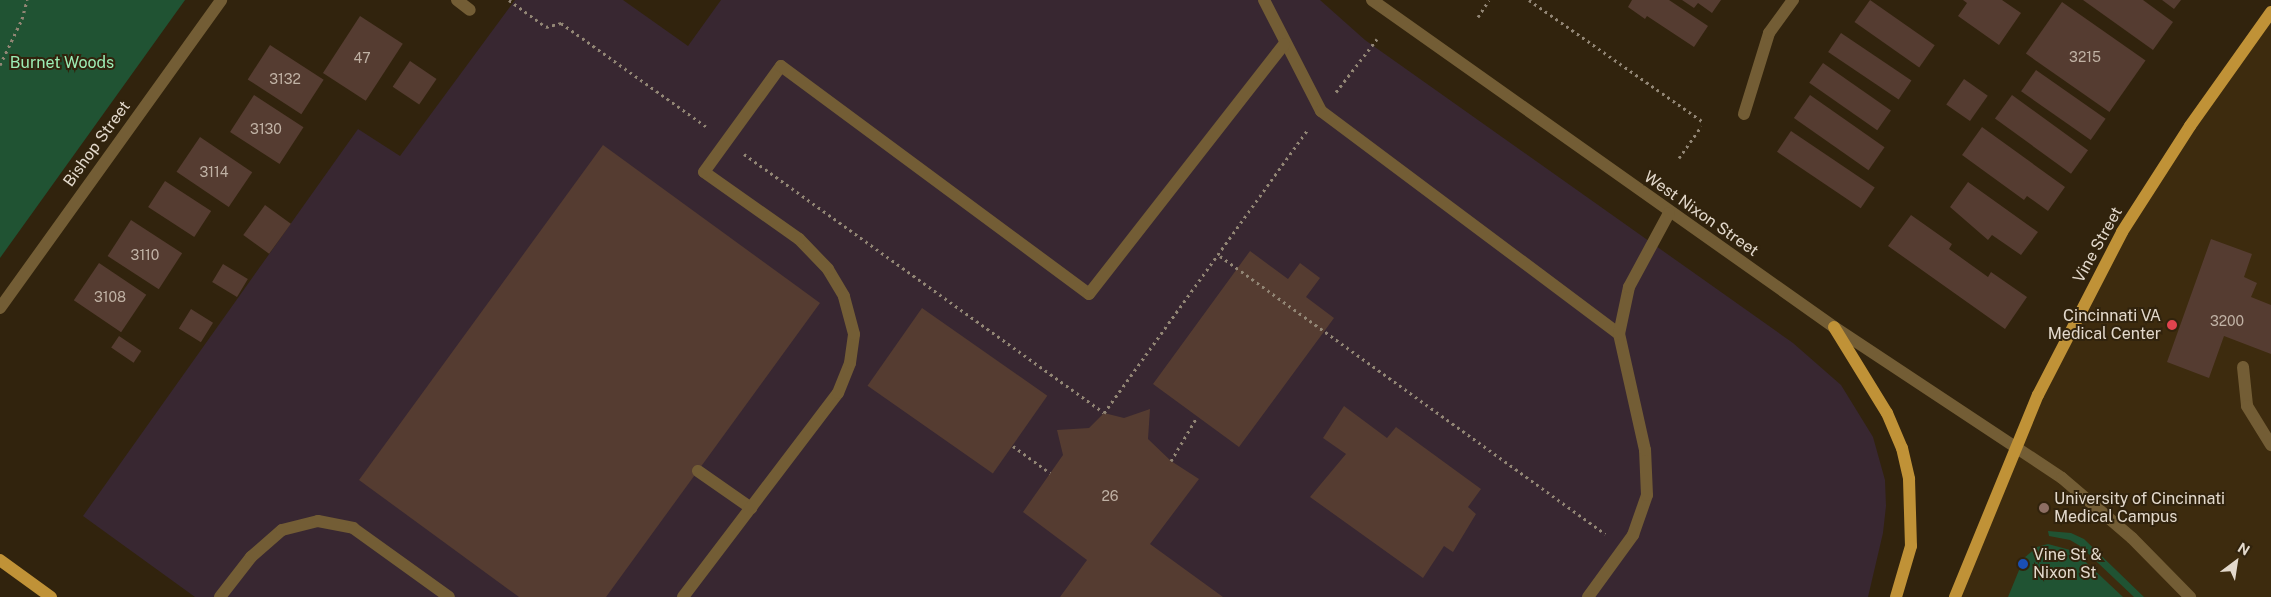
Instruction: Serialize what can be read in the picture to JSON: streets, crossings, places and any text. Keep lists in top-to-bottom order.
{
  "streets": {
    "main road": ["Vine Street"],
    "street": ["Bishop Street", "West Nixon Street"]
  },
  "crossings": [
    ["West Nixon Street", "Vine Street"]
  ],
  "parks": ["Burnet Woods"],
  "places": ["Cincinnati VA Medical Center", "University of Cincinnati Medical Campus", "Vine St & Nixon St"],
  "house_numbers": [
    "3215",
    "47",
    "3132",
    "3130",
    "3114",
    "3110",
    "3108",
    "3200",
    "26"
  ],
  "north": "top right"
}
